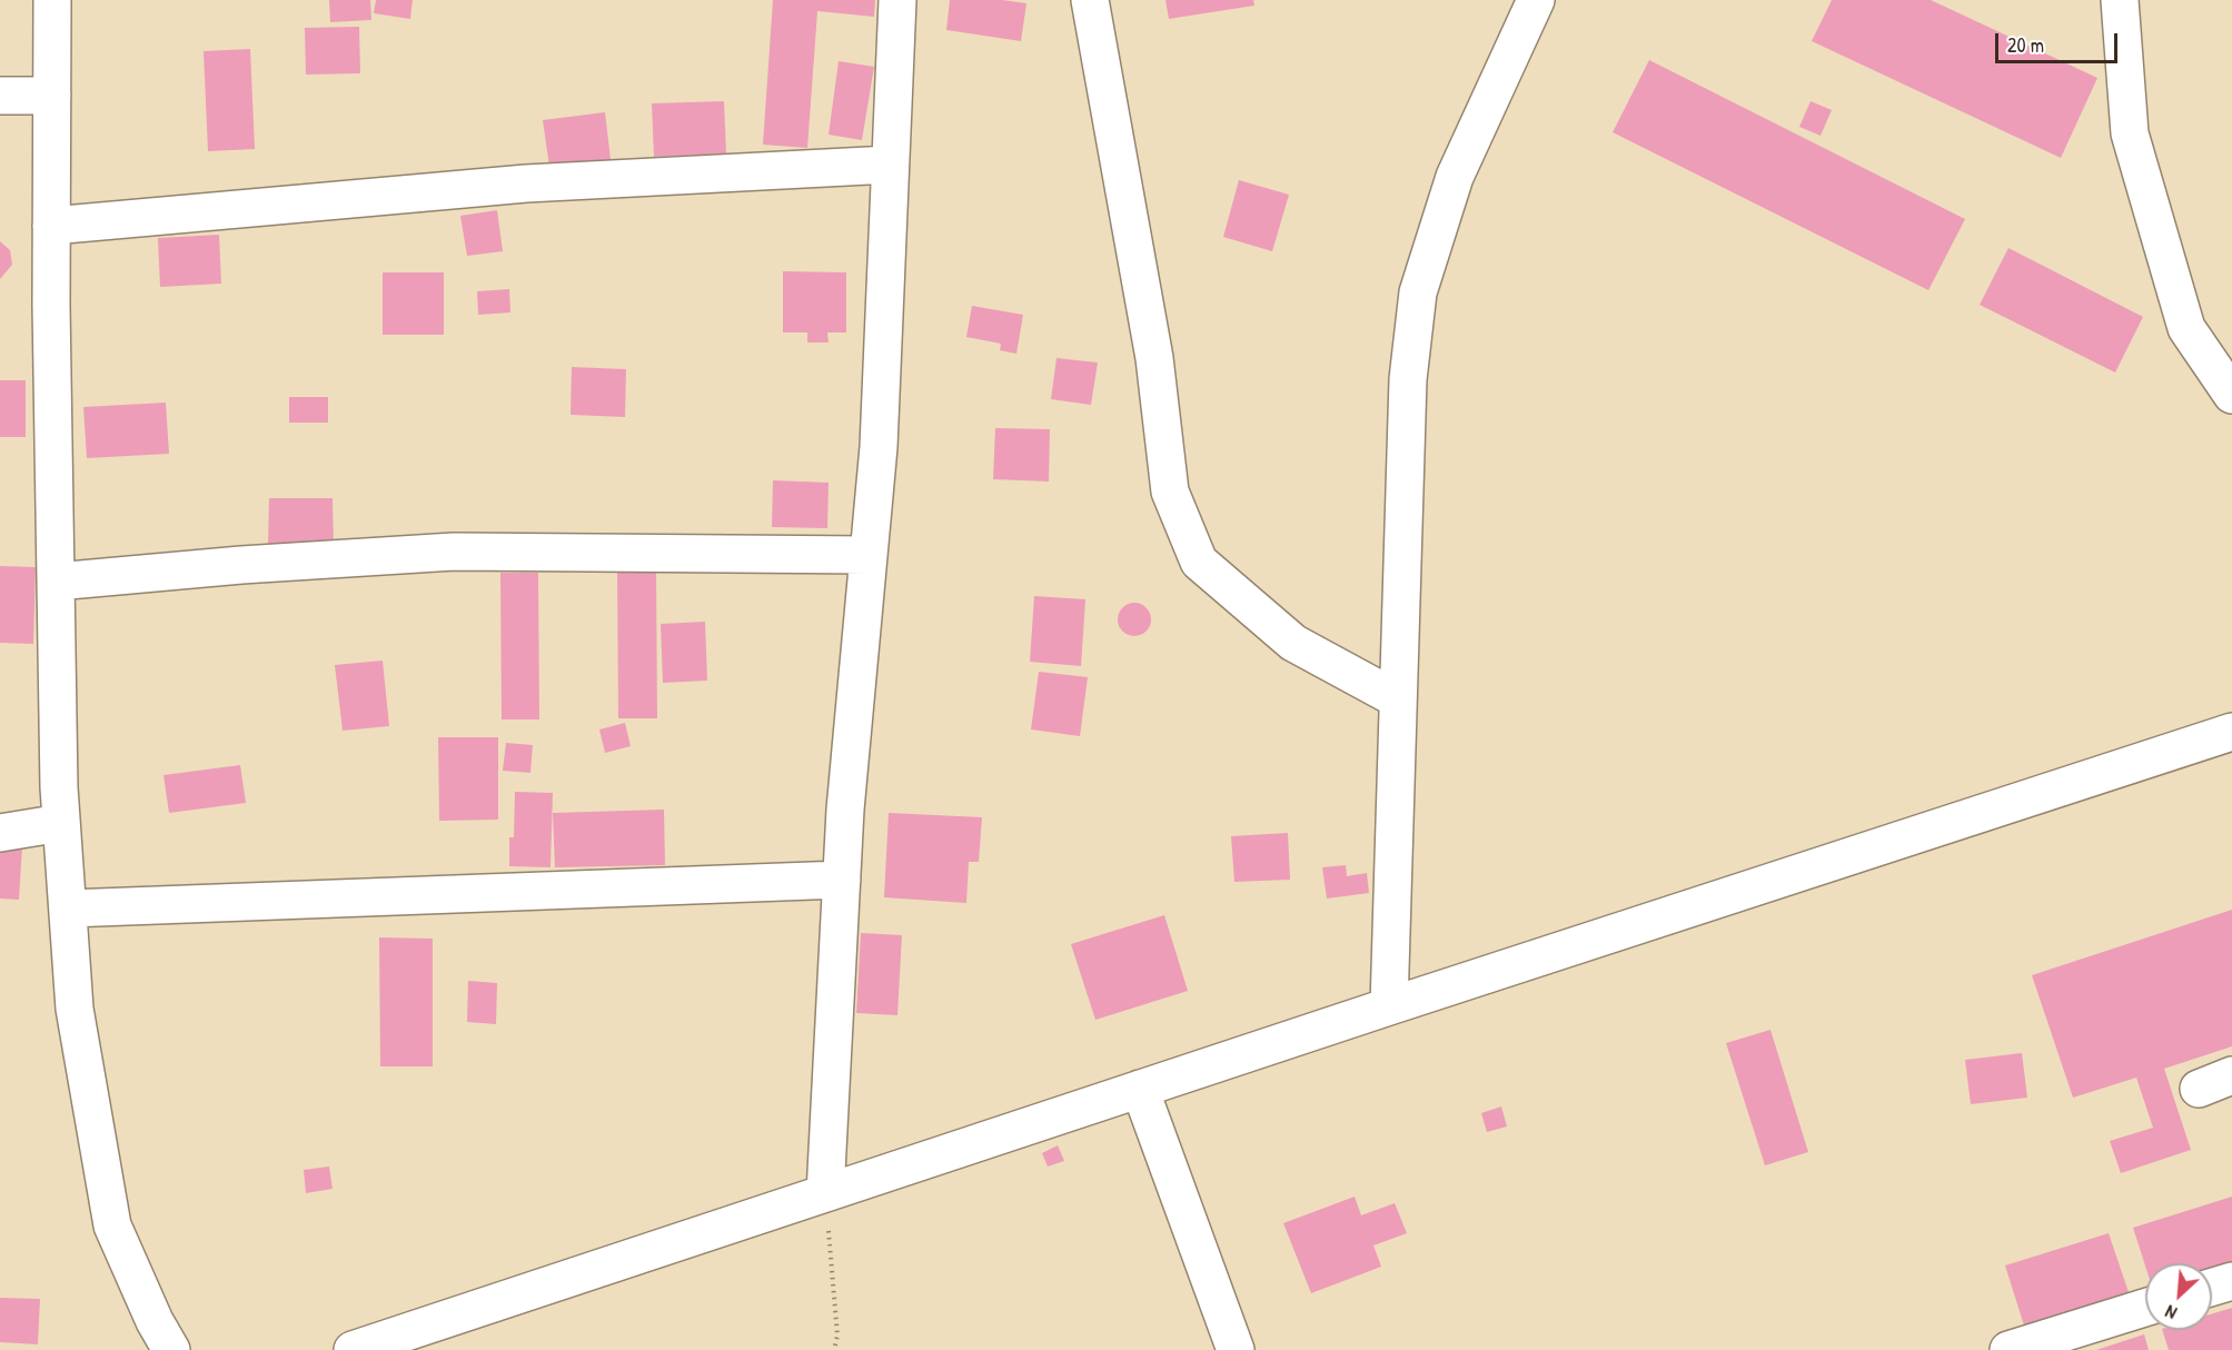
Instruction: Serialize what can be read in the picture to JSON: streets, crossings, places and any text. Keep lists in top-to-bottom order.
{
  "scale_bar": "20 m",
  "north": "bottom left"
}
